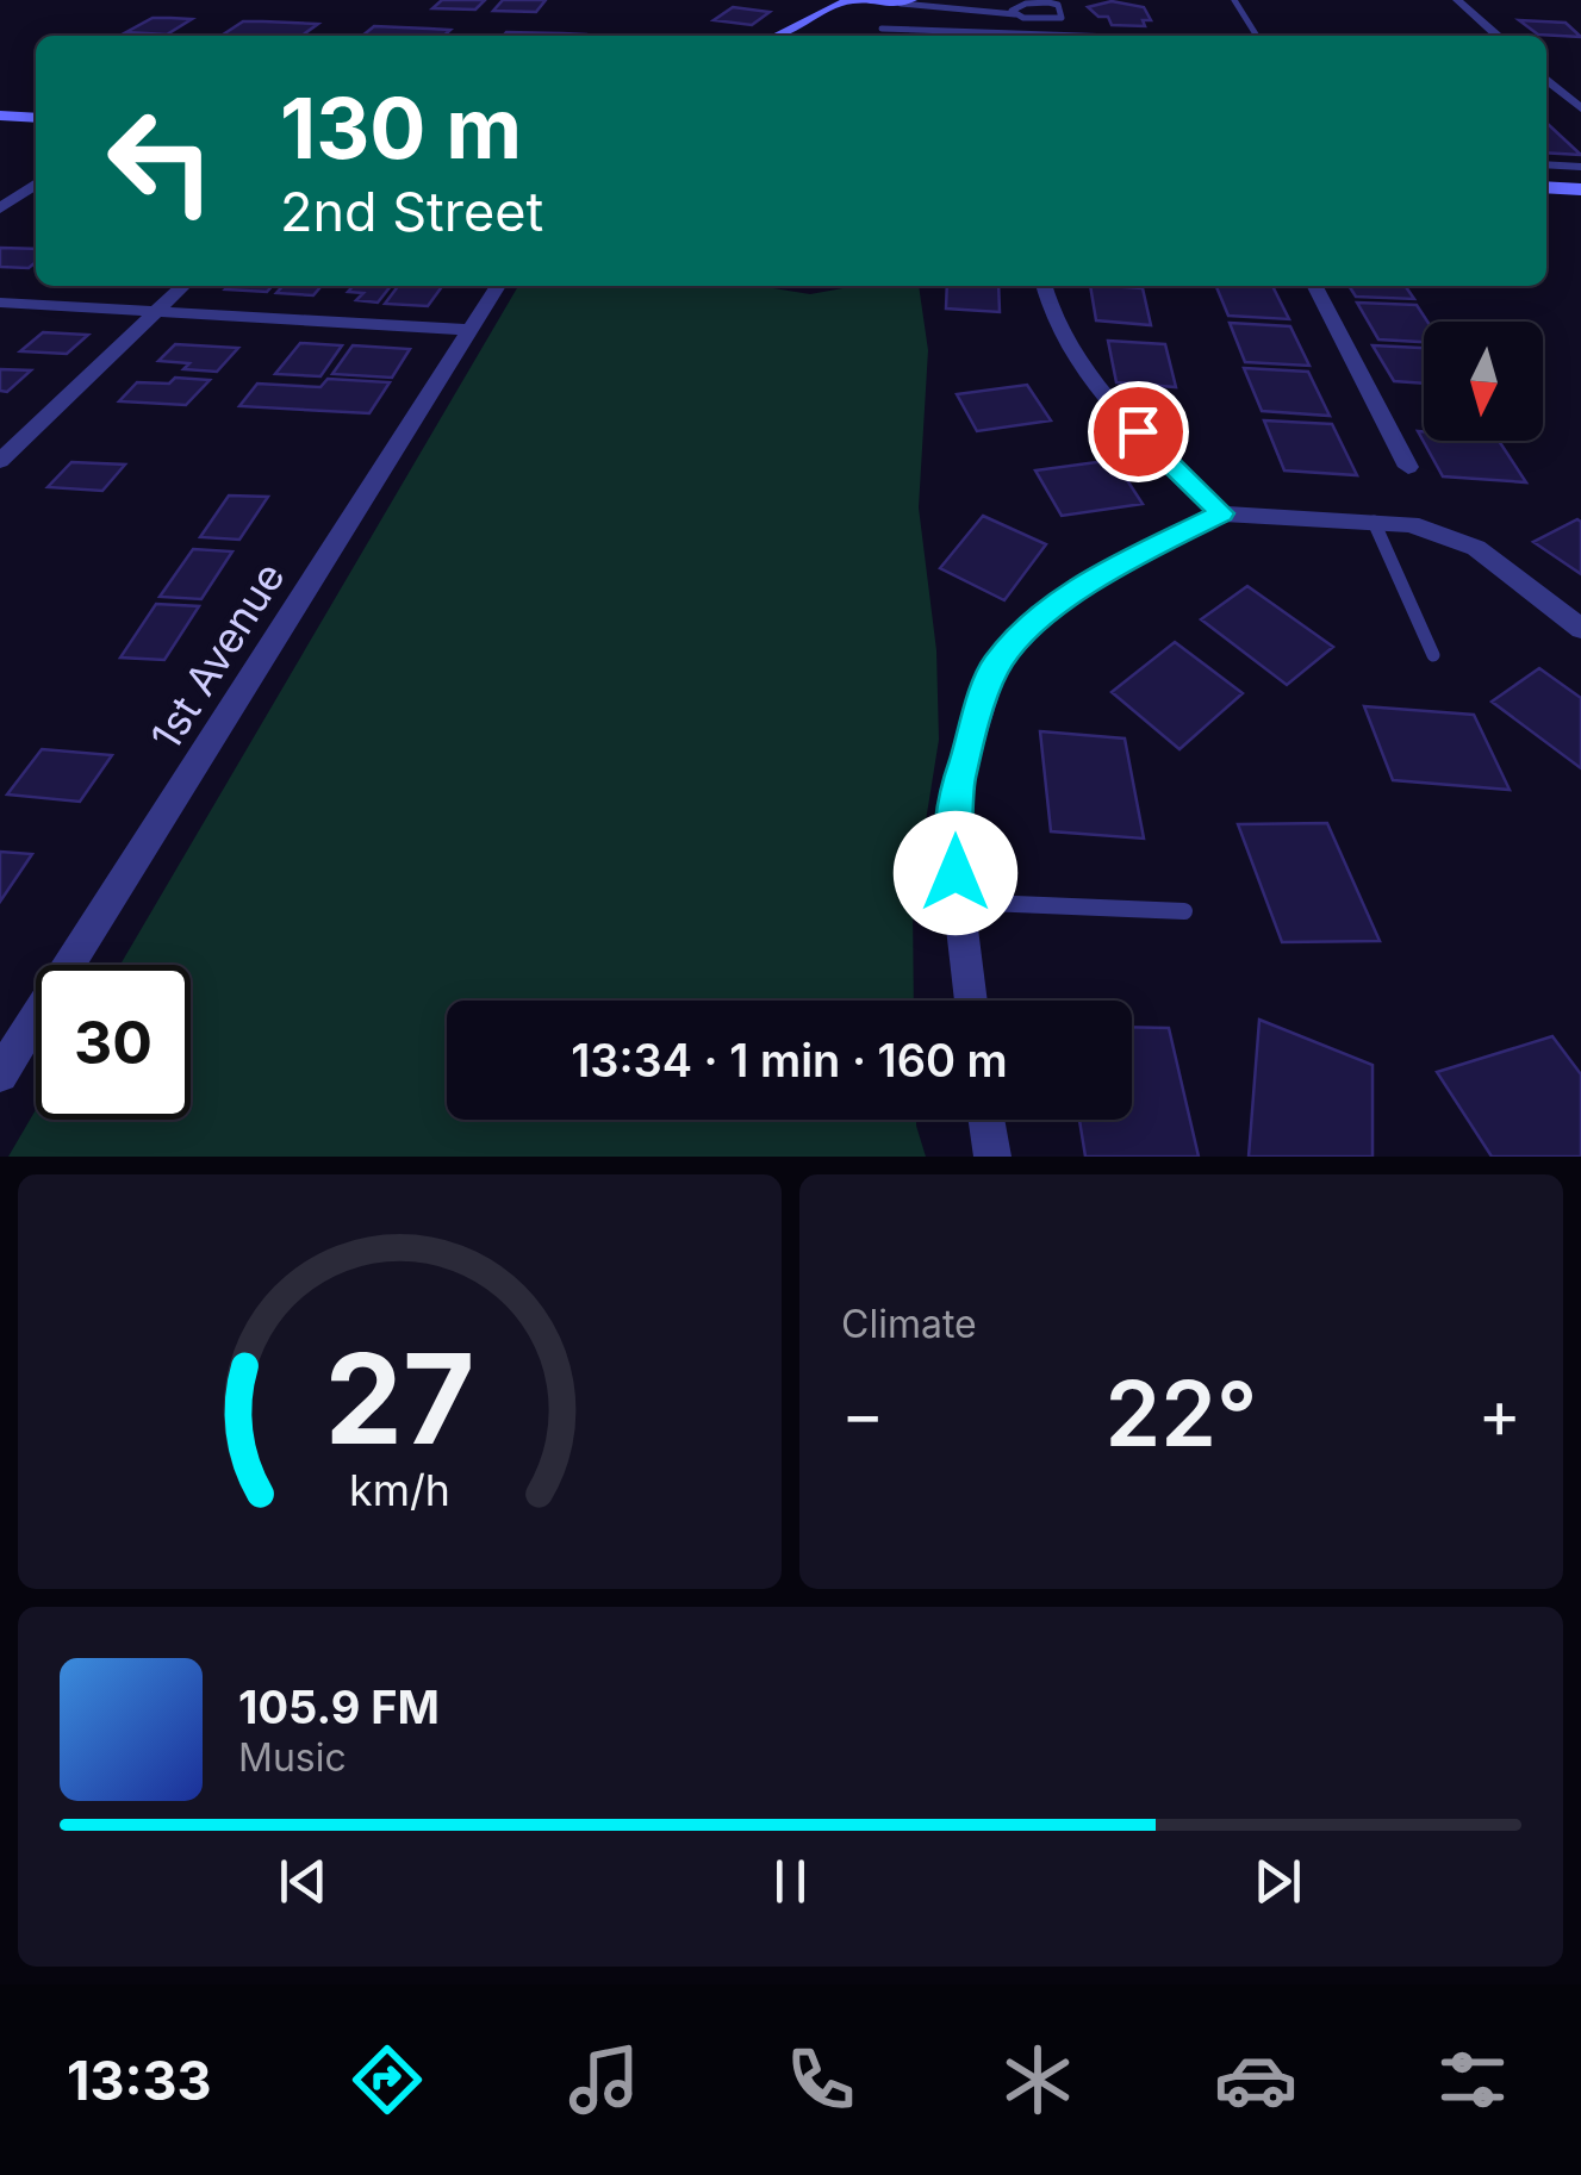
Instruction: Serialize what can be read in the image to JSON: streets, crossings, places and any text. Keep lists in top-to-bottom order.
{
  "streets": {
    "street": ["1st Avenue"]
  },
  "north": "bottom",
  "page": {
    "turn": ["130 m", "2nd Street"],
    "limit": "30",
    "trip": "13:34 · 1 min · 160 m",
    "tile": "Climate",
    "heat": ["−", "22°", "+"],
    "song": ["105.9 FM", "Music"],
    "tabs": "13:33",
    "gauge": ["27", "km/h"]
  }
}
